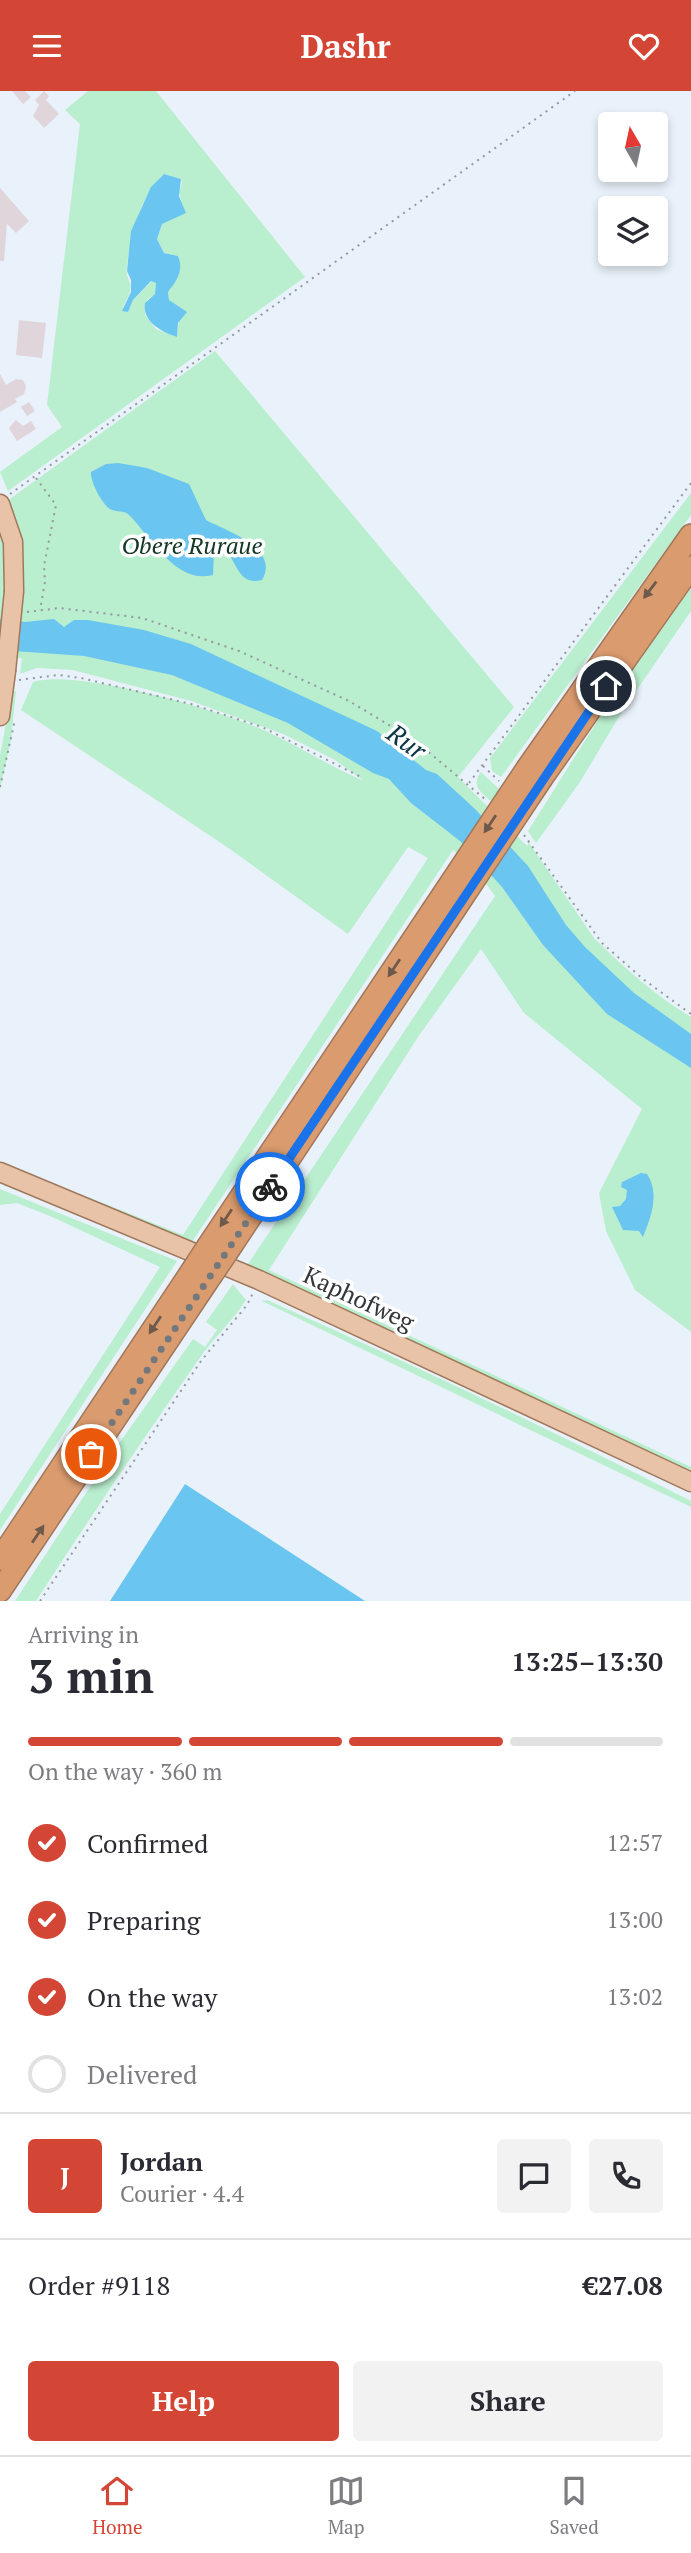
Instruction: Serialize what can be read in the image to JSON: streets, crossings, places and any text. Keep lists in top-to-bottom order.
{
  "streets": {
    "main road": ["Kaphofweg"]
  },
  "water": ["Rur"],
  "parks": ["Obere Ruraue"],
  "north": "top",
  "page": {
    "header": "Dashr",
    "heading": ["3 min", "Arriving in", "13:25–13:30"],
    "panel": [
      "Jordan",
      "Courier · 4.4",
      "Order #9118",
      "€27.08"
    ],
    "bar": "On the way · 360 m",
    "list": [
      ["Confirmed", "12:57"],
      ["Preparing", "13:00"],
      ["On the way", "13:02"],
      "Delivered"
    ],
    "round": "J",
    "buttons": ["Help", "Share"],
    "tabs": ["Home", "Map", "Saved"]
  }
}
